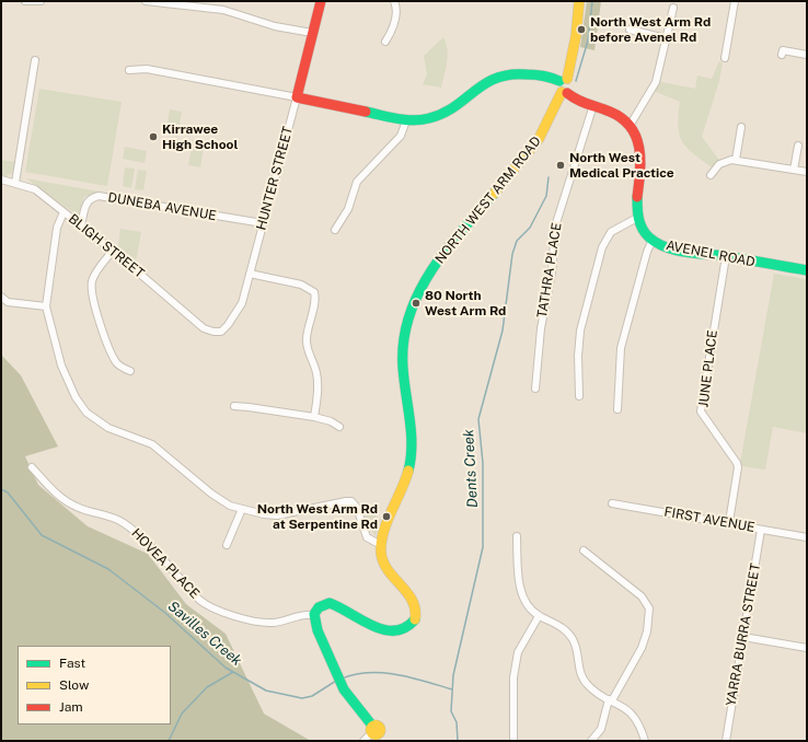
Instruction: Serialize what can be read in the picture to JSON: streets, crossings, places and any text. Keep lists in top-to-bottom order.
{
  "streets": {
    "street": [
      "HUNTER STREET",
      "NORTH WEST ARM ROAD",
      "DUNEBA AVENUE",
      "BLIGH STREET",
      "AVENEL ROAD",
      "TATHRA PLACE",
      "JUNE PLACE",
      "FIRST AVENUE",
      "HOVEA PLACE",
      "YARRA BURRA STREET"
    ]
  },
  "crossings": [
    ["HUNTER STREET", "DUNEBA AVENUE"],
    ["HUNTER STREET", "BLIGH STREET"],
    ["DUNEBA AVENUE", "BLIGH STREET"],
    ["AVENEL ROAD", "JUNE PLACE"],
    ["JUNE PLACE", "FIRST AVENUE"],
    ["FIRST AVENUE", "YARRA BURRA STREET"]
  ],
  "water": ["Dents Creek", "Savilles Creek"],
  "places": [
    "North West Arm Rd before Avenel Rd",
    "Kirrawee High School",
    "North West Medical Practice",
    "80 North West Arm Rd",
    "North West Arm Rd at Serpentine Rd"
  ],
  "legend": ["Fast", "Slow", "Jam"]
}
